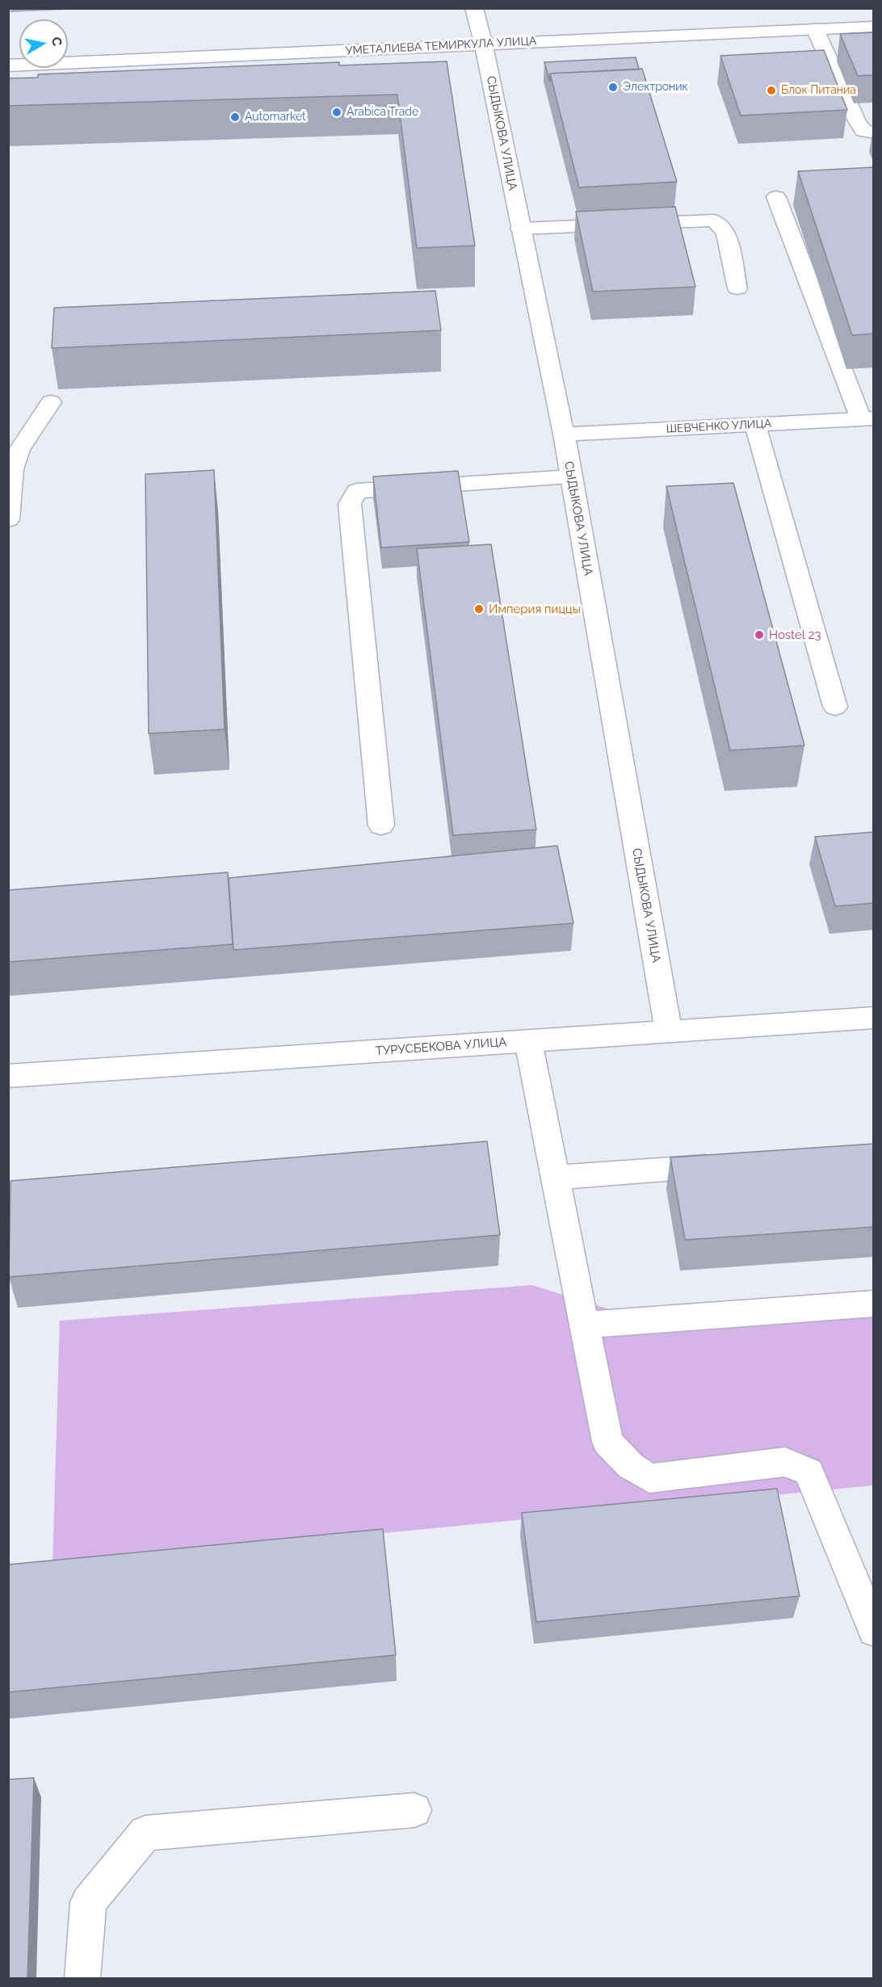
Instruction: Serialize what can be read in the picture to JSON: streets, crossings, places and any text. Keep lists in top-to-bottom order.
{
  "streets": {
    "street": [
      "УМЕТАЛИЕВА ТЕМИРКУЛА УЛИЦА",
      "СЫДЫКОВА УЛИЦА",
      "ШЕВЧЕНКО УЛИЦА",
      "ТУРУСБЕКОВА УЛИЦА"
    ]
  },
  "crossings": [
    ["УМЕТАЛИЕВА ТЕМИРКУЛА УЛИЦА", "СЫДЫКОВА УЛИЦА"],
    ["СЫДЫКОВА УЛИЦА", "ШЕВЧЕНКО УЛИЦА"],
    ["СЫДЫКОВА УЛИЦА", "ТУРУСБЕКОВА УЛИЦА"]
  ],
  "places": [
    "Электроник",
    "Блок Питаниа",
    "Arabica Trade",
    "Automarket",
    "Империя пиццы",
    "Hostel 23"
  ],
  "north": "right"
}
